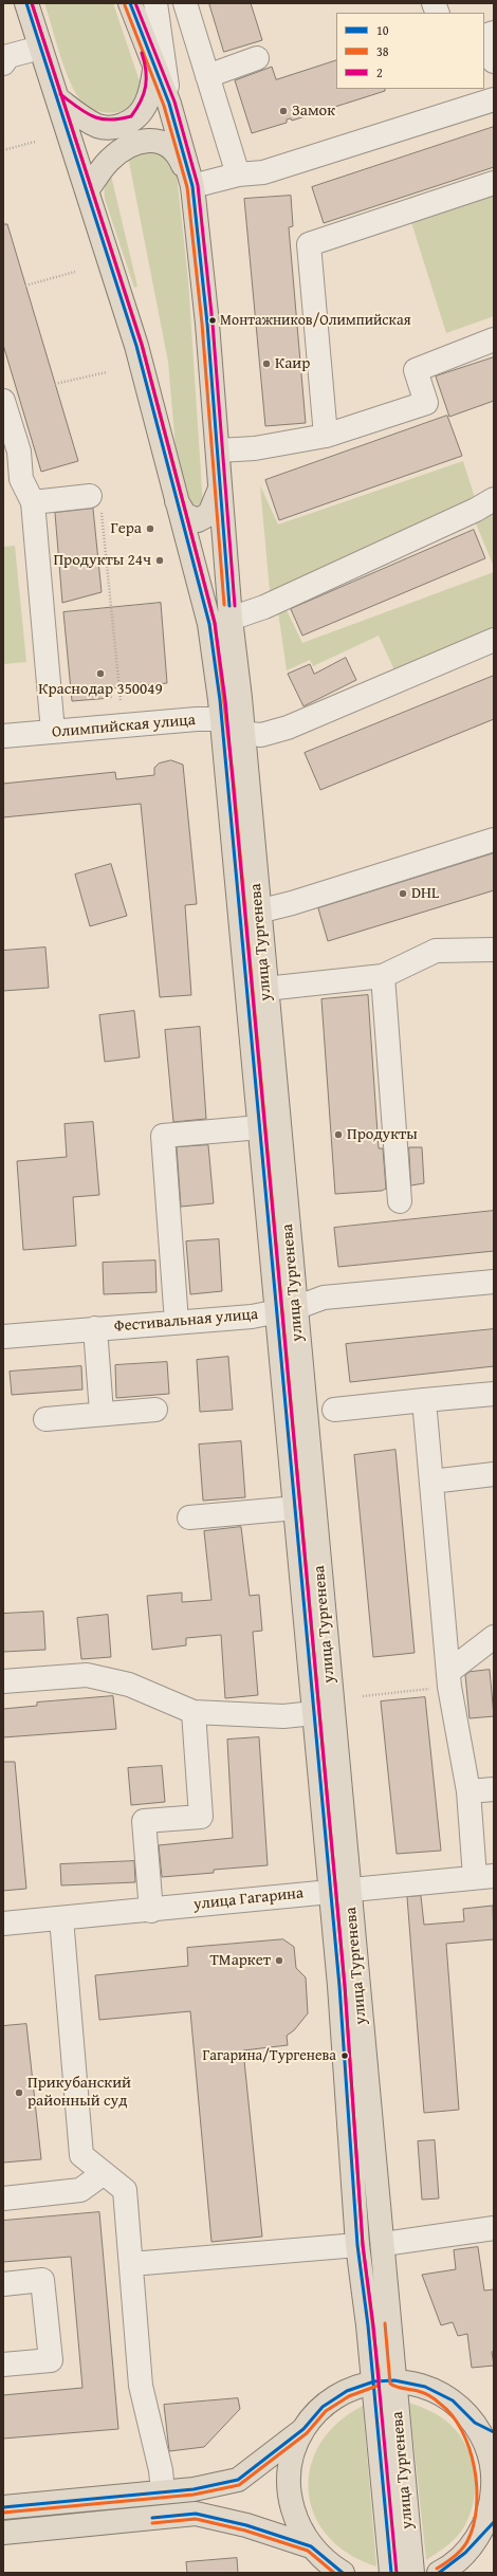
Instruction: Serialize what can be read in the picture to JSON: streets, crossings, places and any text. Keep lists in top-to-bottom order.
{
  "streets": {
    "main road": ["улица Тургенева"],
    "street": ["Олимпийская улица", "Фестивальная улица", "улица Гагарина"]
  },
  "crossings": [
    ["Олимпийская улица", "улица Тургенева"],
    ["улица Тургенева", "Фестивальная улица"],
    ["улица Тургенева", "улица Гагарина"]
  ],
  "places": [
    "Замок",
    "Монтажников/Олимпийская",
    "Каир",
    "Гера",
    "Продукты 24ч",
    "Краснодар 350049",
    "DHL",
    "Продукты",
    "ТМаркет",
    "Гагарина/Тургенева",
    "Прикубанский районный суд"
  ],
  "lines": ["transit line 10", "transit line 38", "transit line 2"],
  "legend": ["10", "38", "2"]
}
